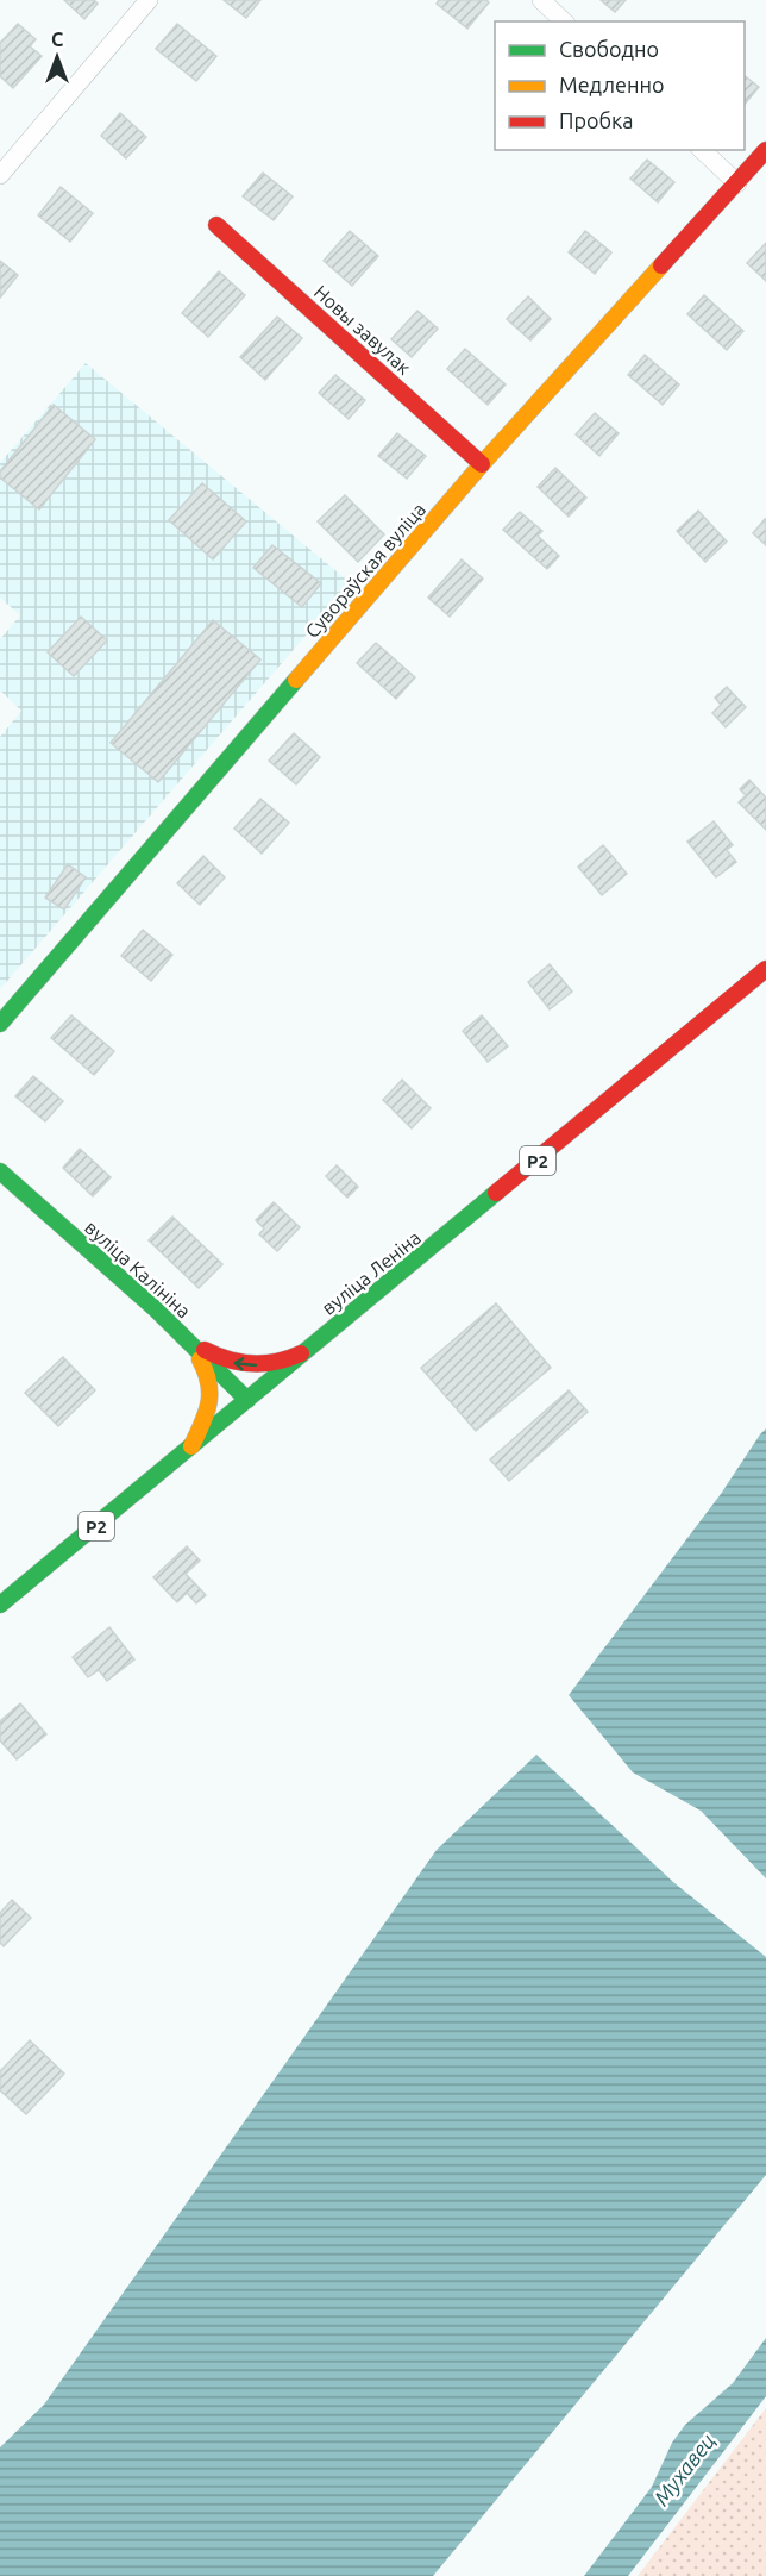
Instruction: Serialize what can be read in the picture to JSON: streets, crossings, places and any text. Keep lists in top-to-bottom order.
{
  "streets": {
    "street": [
      "Новы завулак",
      "Сувораўская вуліца",
      "Р2",
      "вуліца Калініна",
      "вуліца Леніна"
    ]
  },
  "crossings": [
    ["Новы завулак", "Сувораўская вуліца"],
    ["вуліца Калініна", "вуліца Леніна"]
  ],
  "water": ["Мухавец"],
  "legend": ["Свободно", "Медленно", "Пробка"],
  "north": "top"
}
